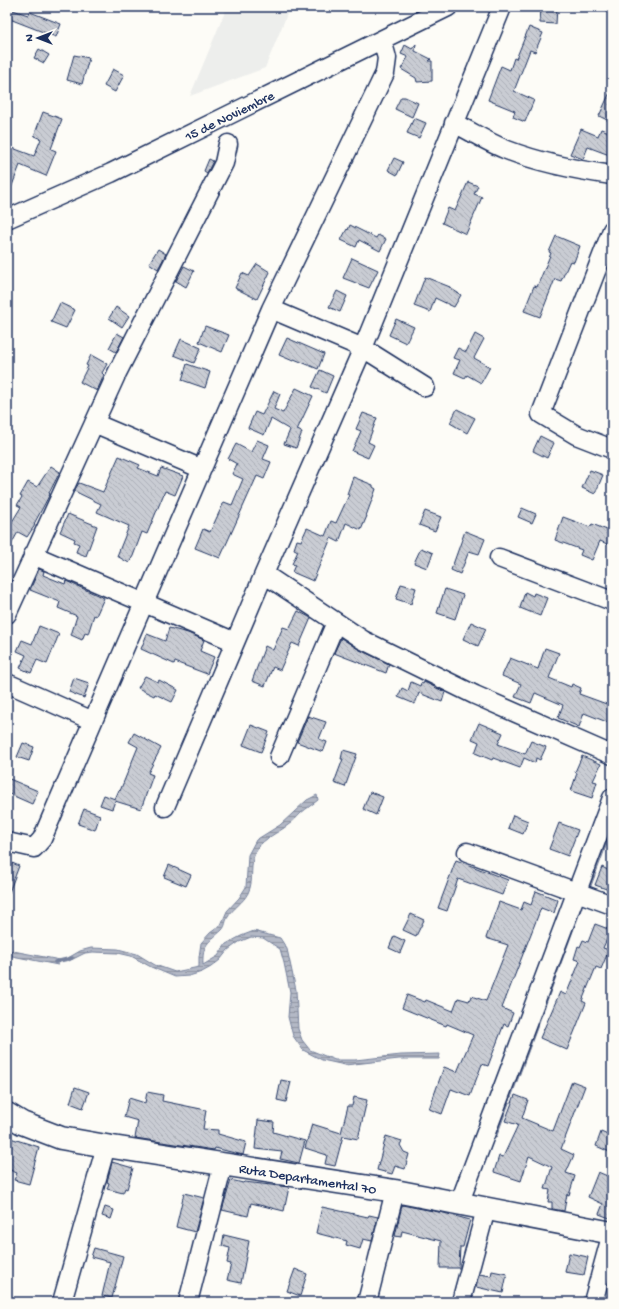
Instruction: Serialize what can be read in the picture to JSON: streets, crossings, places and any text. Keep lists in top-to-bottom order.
{
  "streets": {
    "main road": ["Ruta Departamental 70"],
    "street": ["15 de Noviembre"]
  },
  "north": "left"
}
